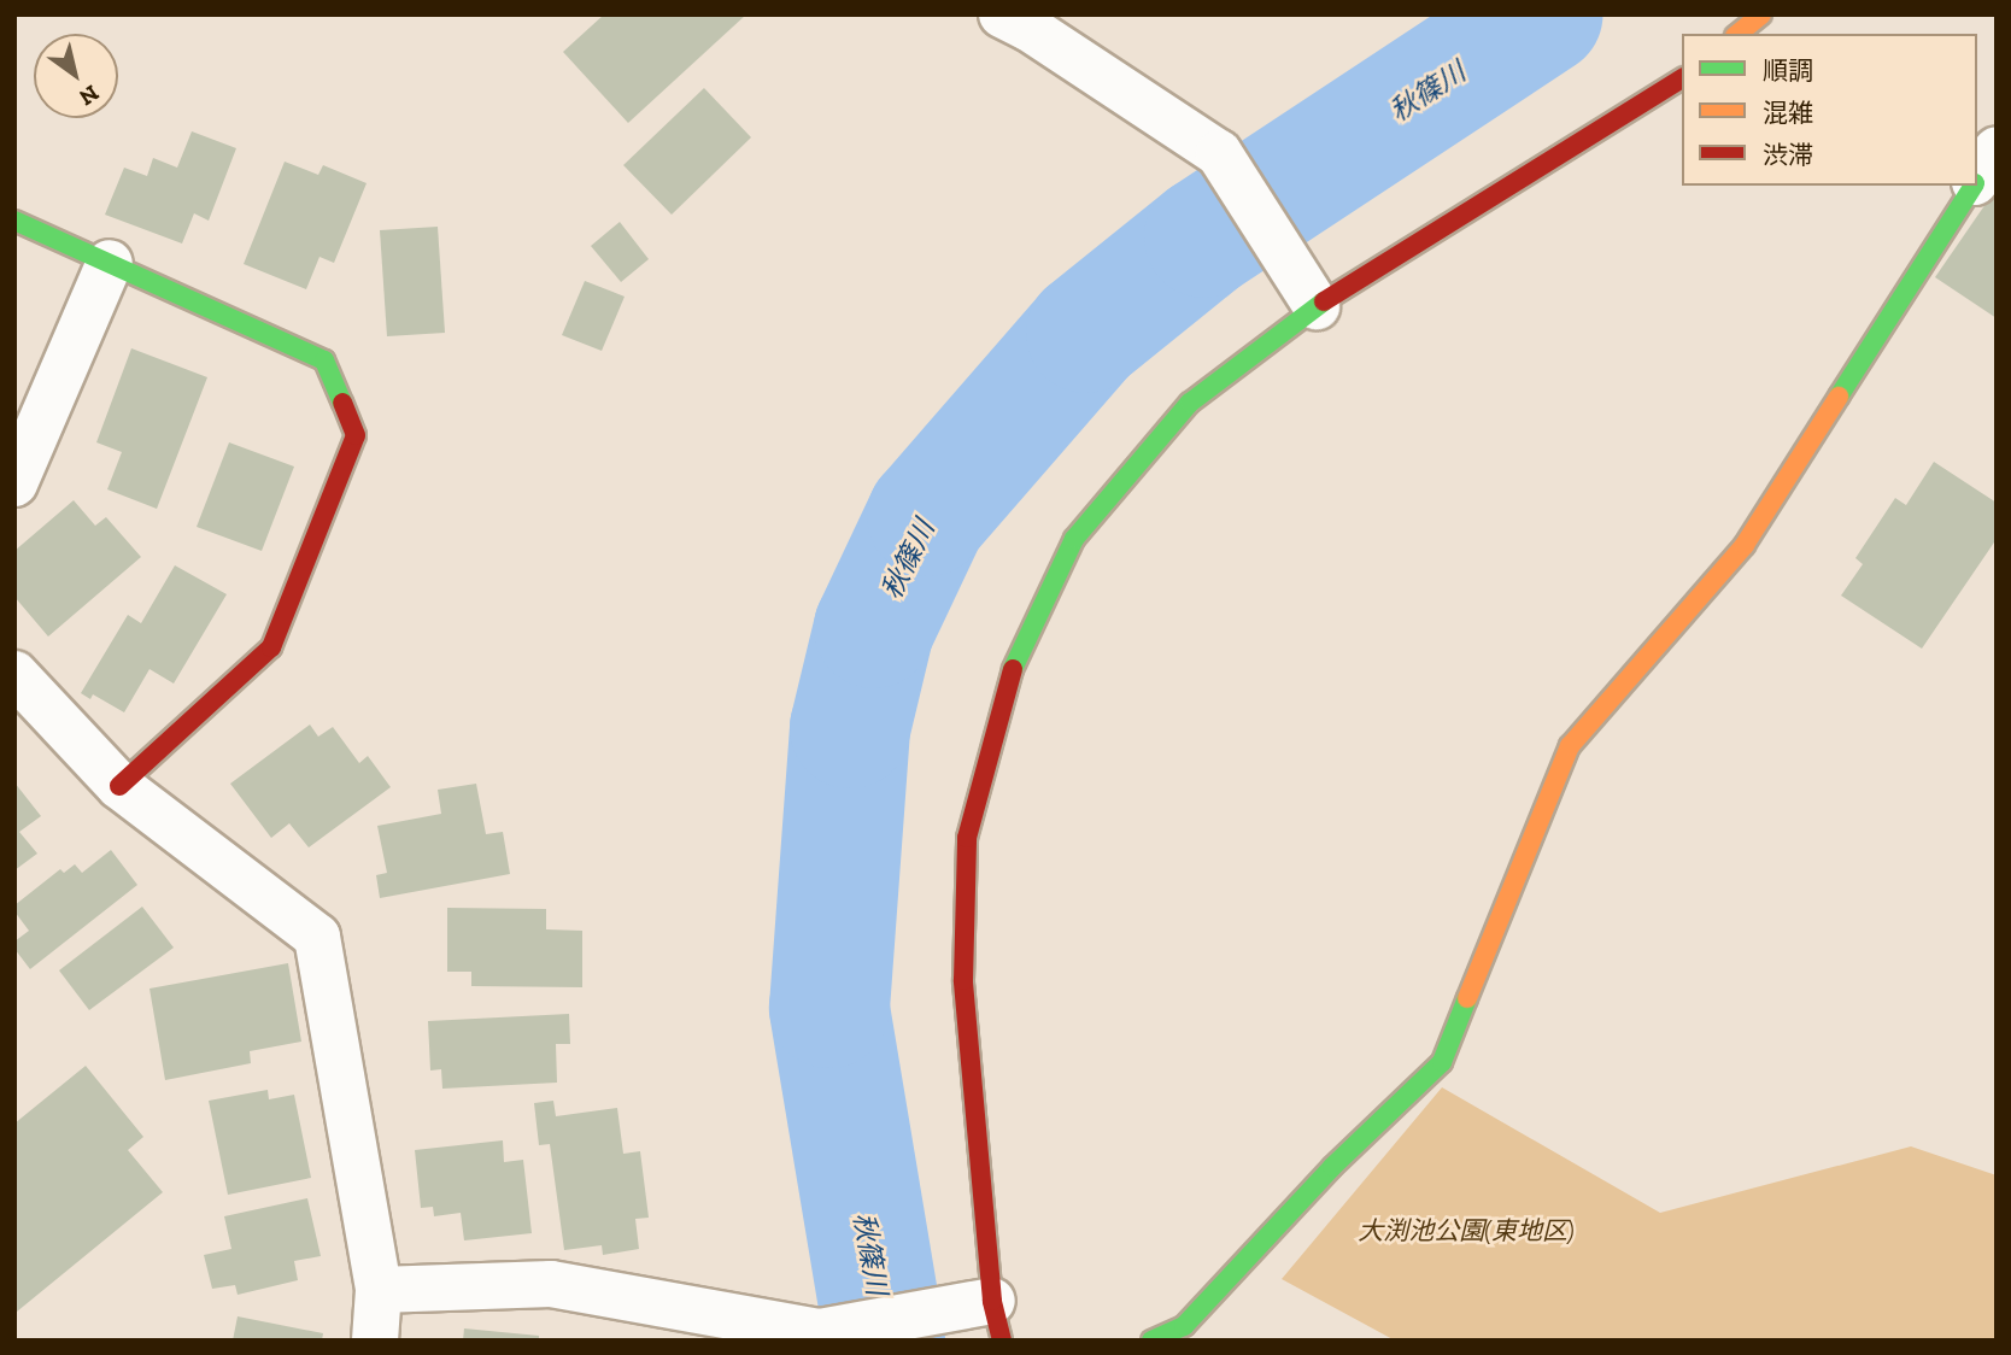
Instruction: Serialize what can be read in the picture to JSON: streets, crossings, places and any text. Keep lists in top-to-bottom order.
{
  "water": ["秋篠川"],
  "parks": ["大渕池公園(東地区)"],
  "legend": ["順調", "混雑", "渋滞"],
  "north": "bottom right"
}
